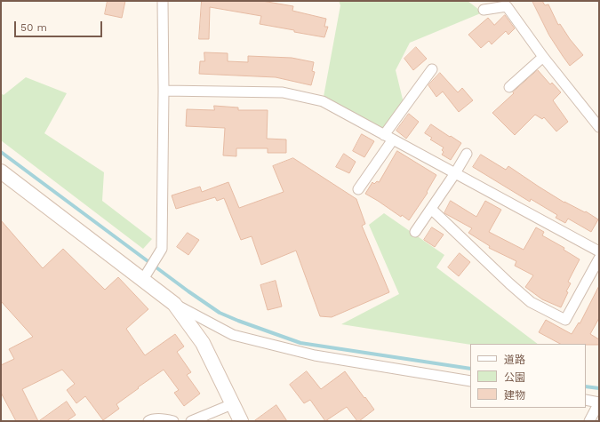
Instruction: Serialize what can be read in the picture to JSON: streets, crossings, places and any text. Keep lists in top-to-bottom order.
{
  "legend": ["道路", "公園", "建物"],
  "scale_bar": "50 m"
}
